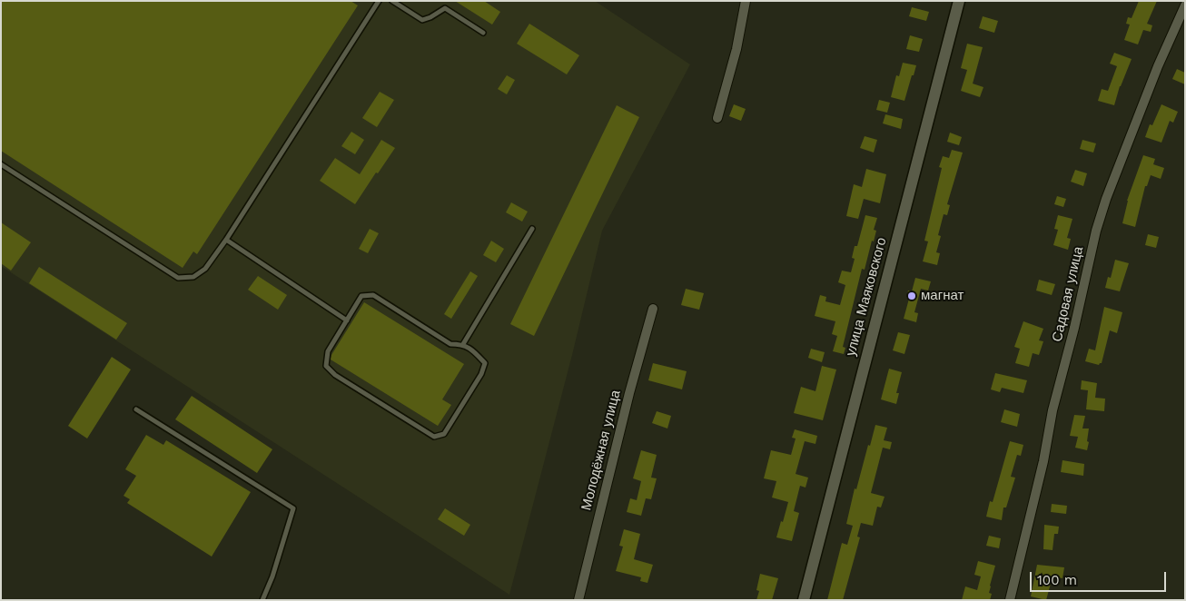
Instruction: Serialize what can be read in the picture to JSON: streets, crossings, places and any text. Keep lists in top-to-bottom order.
{
  "streets": {
    "street": ["Садовая улица", "улица Маяковского", "Молодёжная улица"]
  },
  "places": ["магнат"],
  "scale_bar": "100 m"
}
